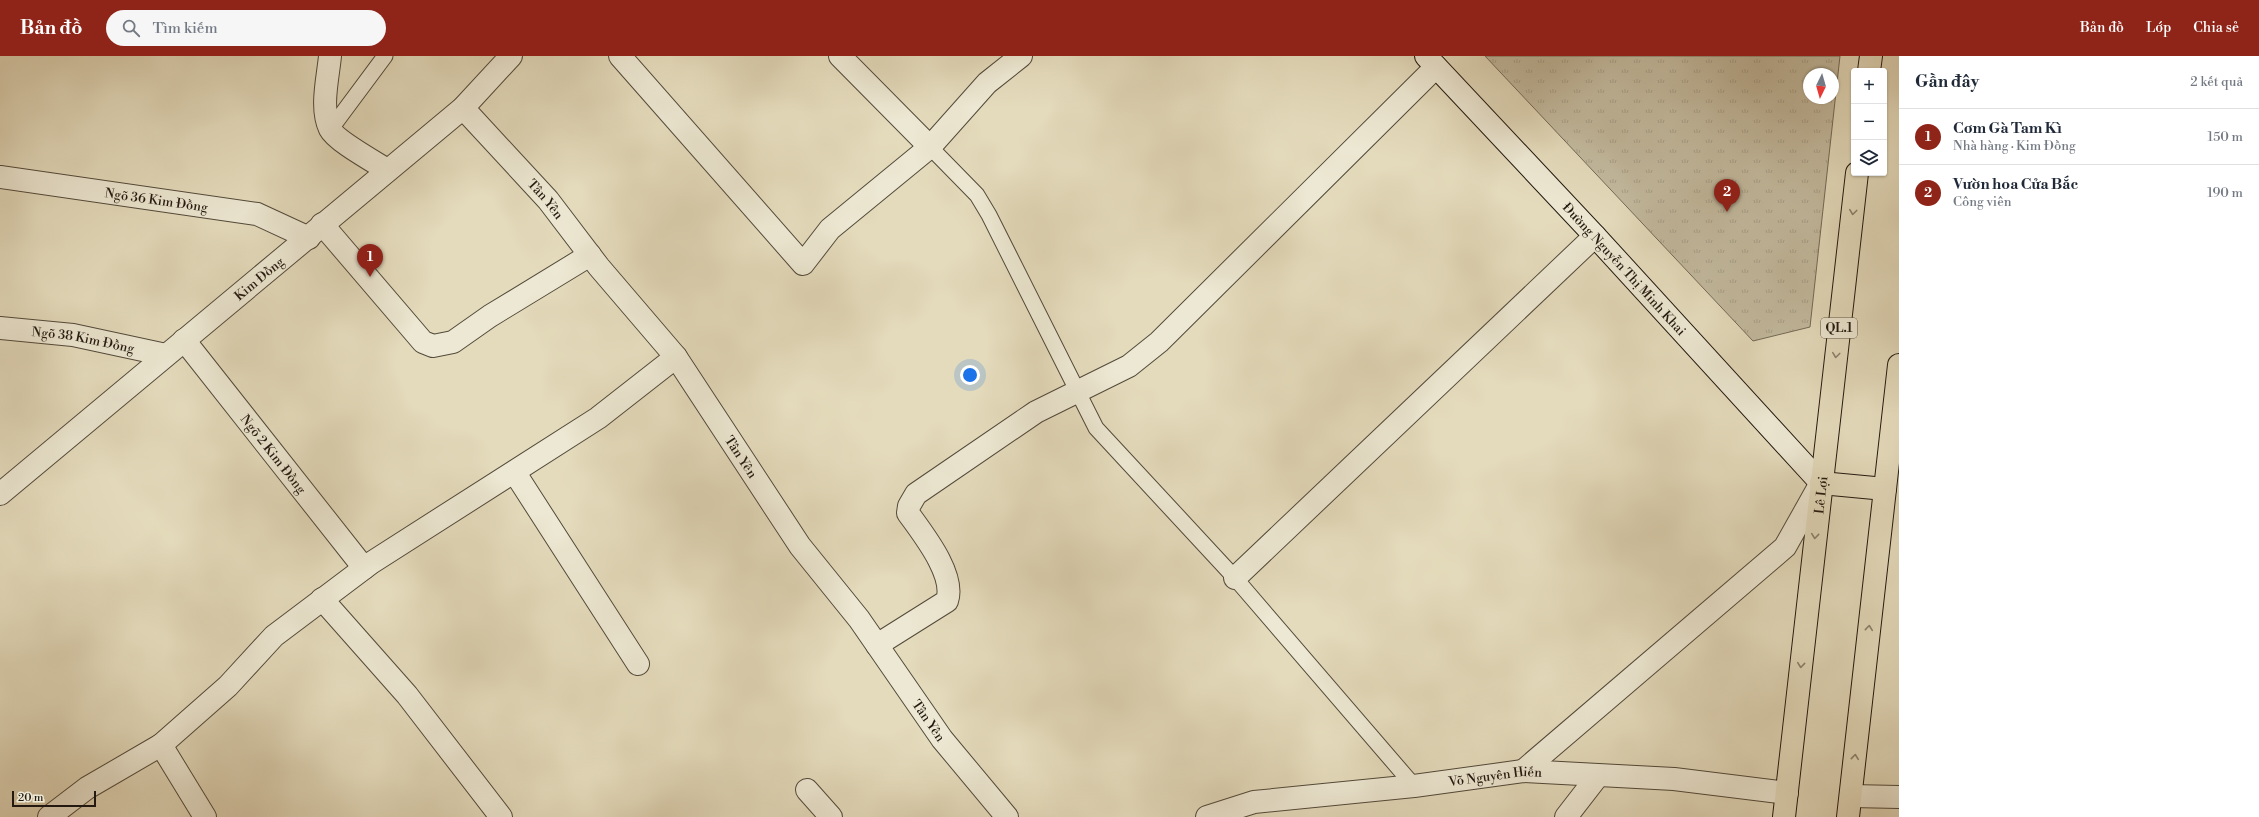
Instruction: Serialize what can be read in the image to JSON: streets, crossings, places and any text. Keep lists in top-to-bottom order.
{
  "streets": {
    "main road": ["QL.1", "Lê Lợi"],
    "street": [
      "Tân Yên",
      "Ngõ 36 Kim Đồng",
      "Đường Nguyễn Thị Minh Khai",
      "Kim Đồng",
      "Ngõ 38 Kim Đồng",
      "Ngõ 2 Kim Đồng",
      "Võ Nguyên Hiến"
    ]
  },
  "crossings": [
    ["Tân Yên", "Kim Đồng"],
    ["Ngõ 36 Kim Đồng", "Kim Đồng"],
    ["Đường Nguyễn Thị Minh Khai", "Lê Lợi"],
    ["Kim Đồng", "Ngõ 38 Kim Đồng"],
    ["Kim Đồng", "Ngõ 2 Kim Đồng"],
    ["Lê Lợi", "Võ Nguyên Hiến"]
  ],
  "scale_bar": "20 m",
  "north": "bottom",
  "page": {
    "header": "Bản đồ",
    "search": "Tìm kiếm",
    "nav": ["Bản đồ", "Lớp", "Chia sẻ"],
    "heading": ["Gần đây", "2 kết quả"],
    "map_buttons": ["+", "−"],
    "list": [
      {
        "mark": "1",
        "name": "Cơm Gà Tam Kì",
        "note": "Nhà hàng · Kim Đồng",
        "value": "150 m"
      },
      {
        "mark": "2",
        "name": "Vườn hoa Cửa Bắc",
        "note": "Công viên",
        "value": "190 m"
      }
    ],
    "pins": ["2", "1"],
    "scale": "20 m"
  }
}
